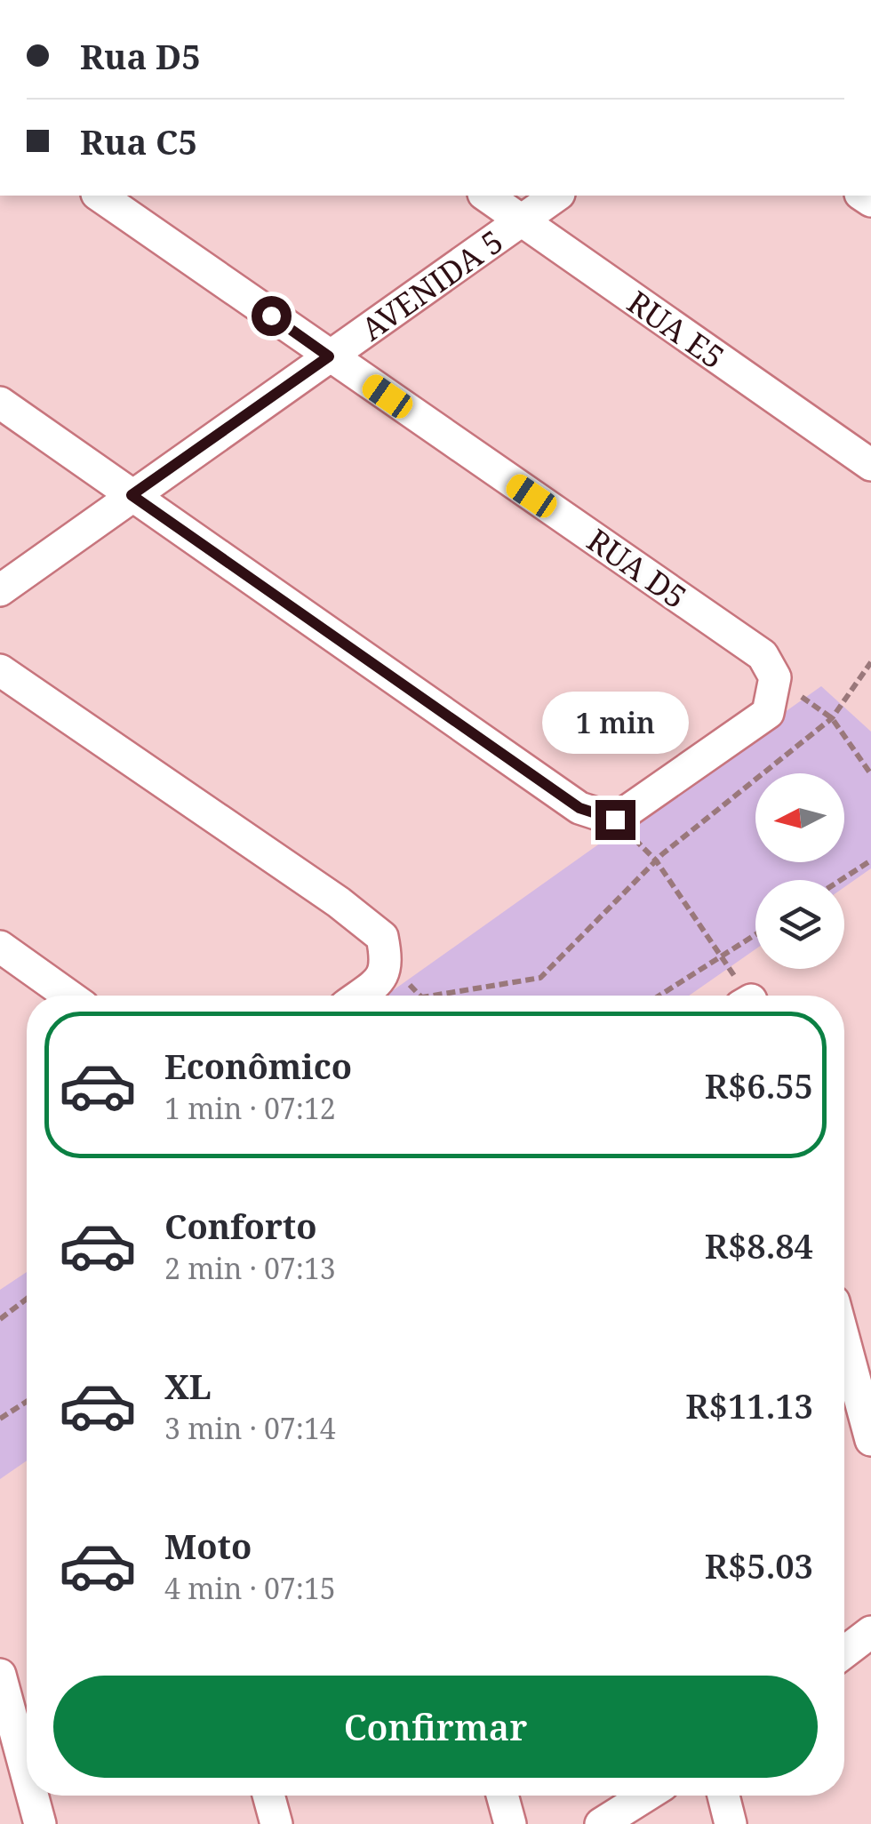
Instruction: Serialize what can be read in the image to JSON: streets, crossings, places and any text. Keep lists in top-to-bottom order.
{
  "streets": {
    "street": ["AVENIDA 5", "RUA E5", "RUA D5"]
  },
  "crossings": [
    ["AVENIDA 5", "RUA E5"],
    ["AVENIDA 5", "RUA D5"]
  ],
  "north": "left",
  "page": {
    "banner": ["Rua D5", "Rua C5"],
    "bubble": "1 min",
    "list": [
      {
        "name": "Econômico",
        "note": "1 min · 07:12",
        "value": "R$6.55"
      },
      {
        "name": "Conforto",
        "note": "2 min · 07:13",
        "value": "R$8.84"
      },
      {
        "name": "XL",
        "note": "3 min · 07:14",
        "value": "R$11.13"
      },
      {
        "name": "Moto",
        "note": "4 min · 07:15",
        "value": "R$5.03"
      }
    ],
    "buttons": "Confirmar"
  }
}
